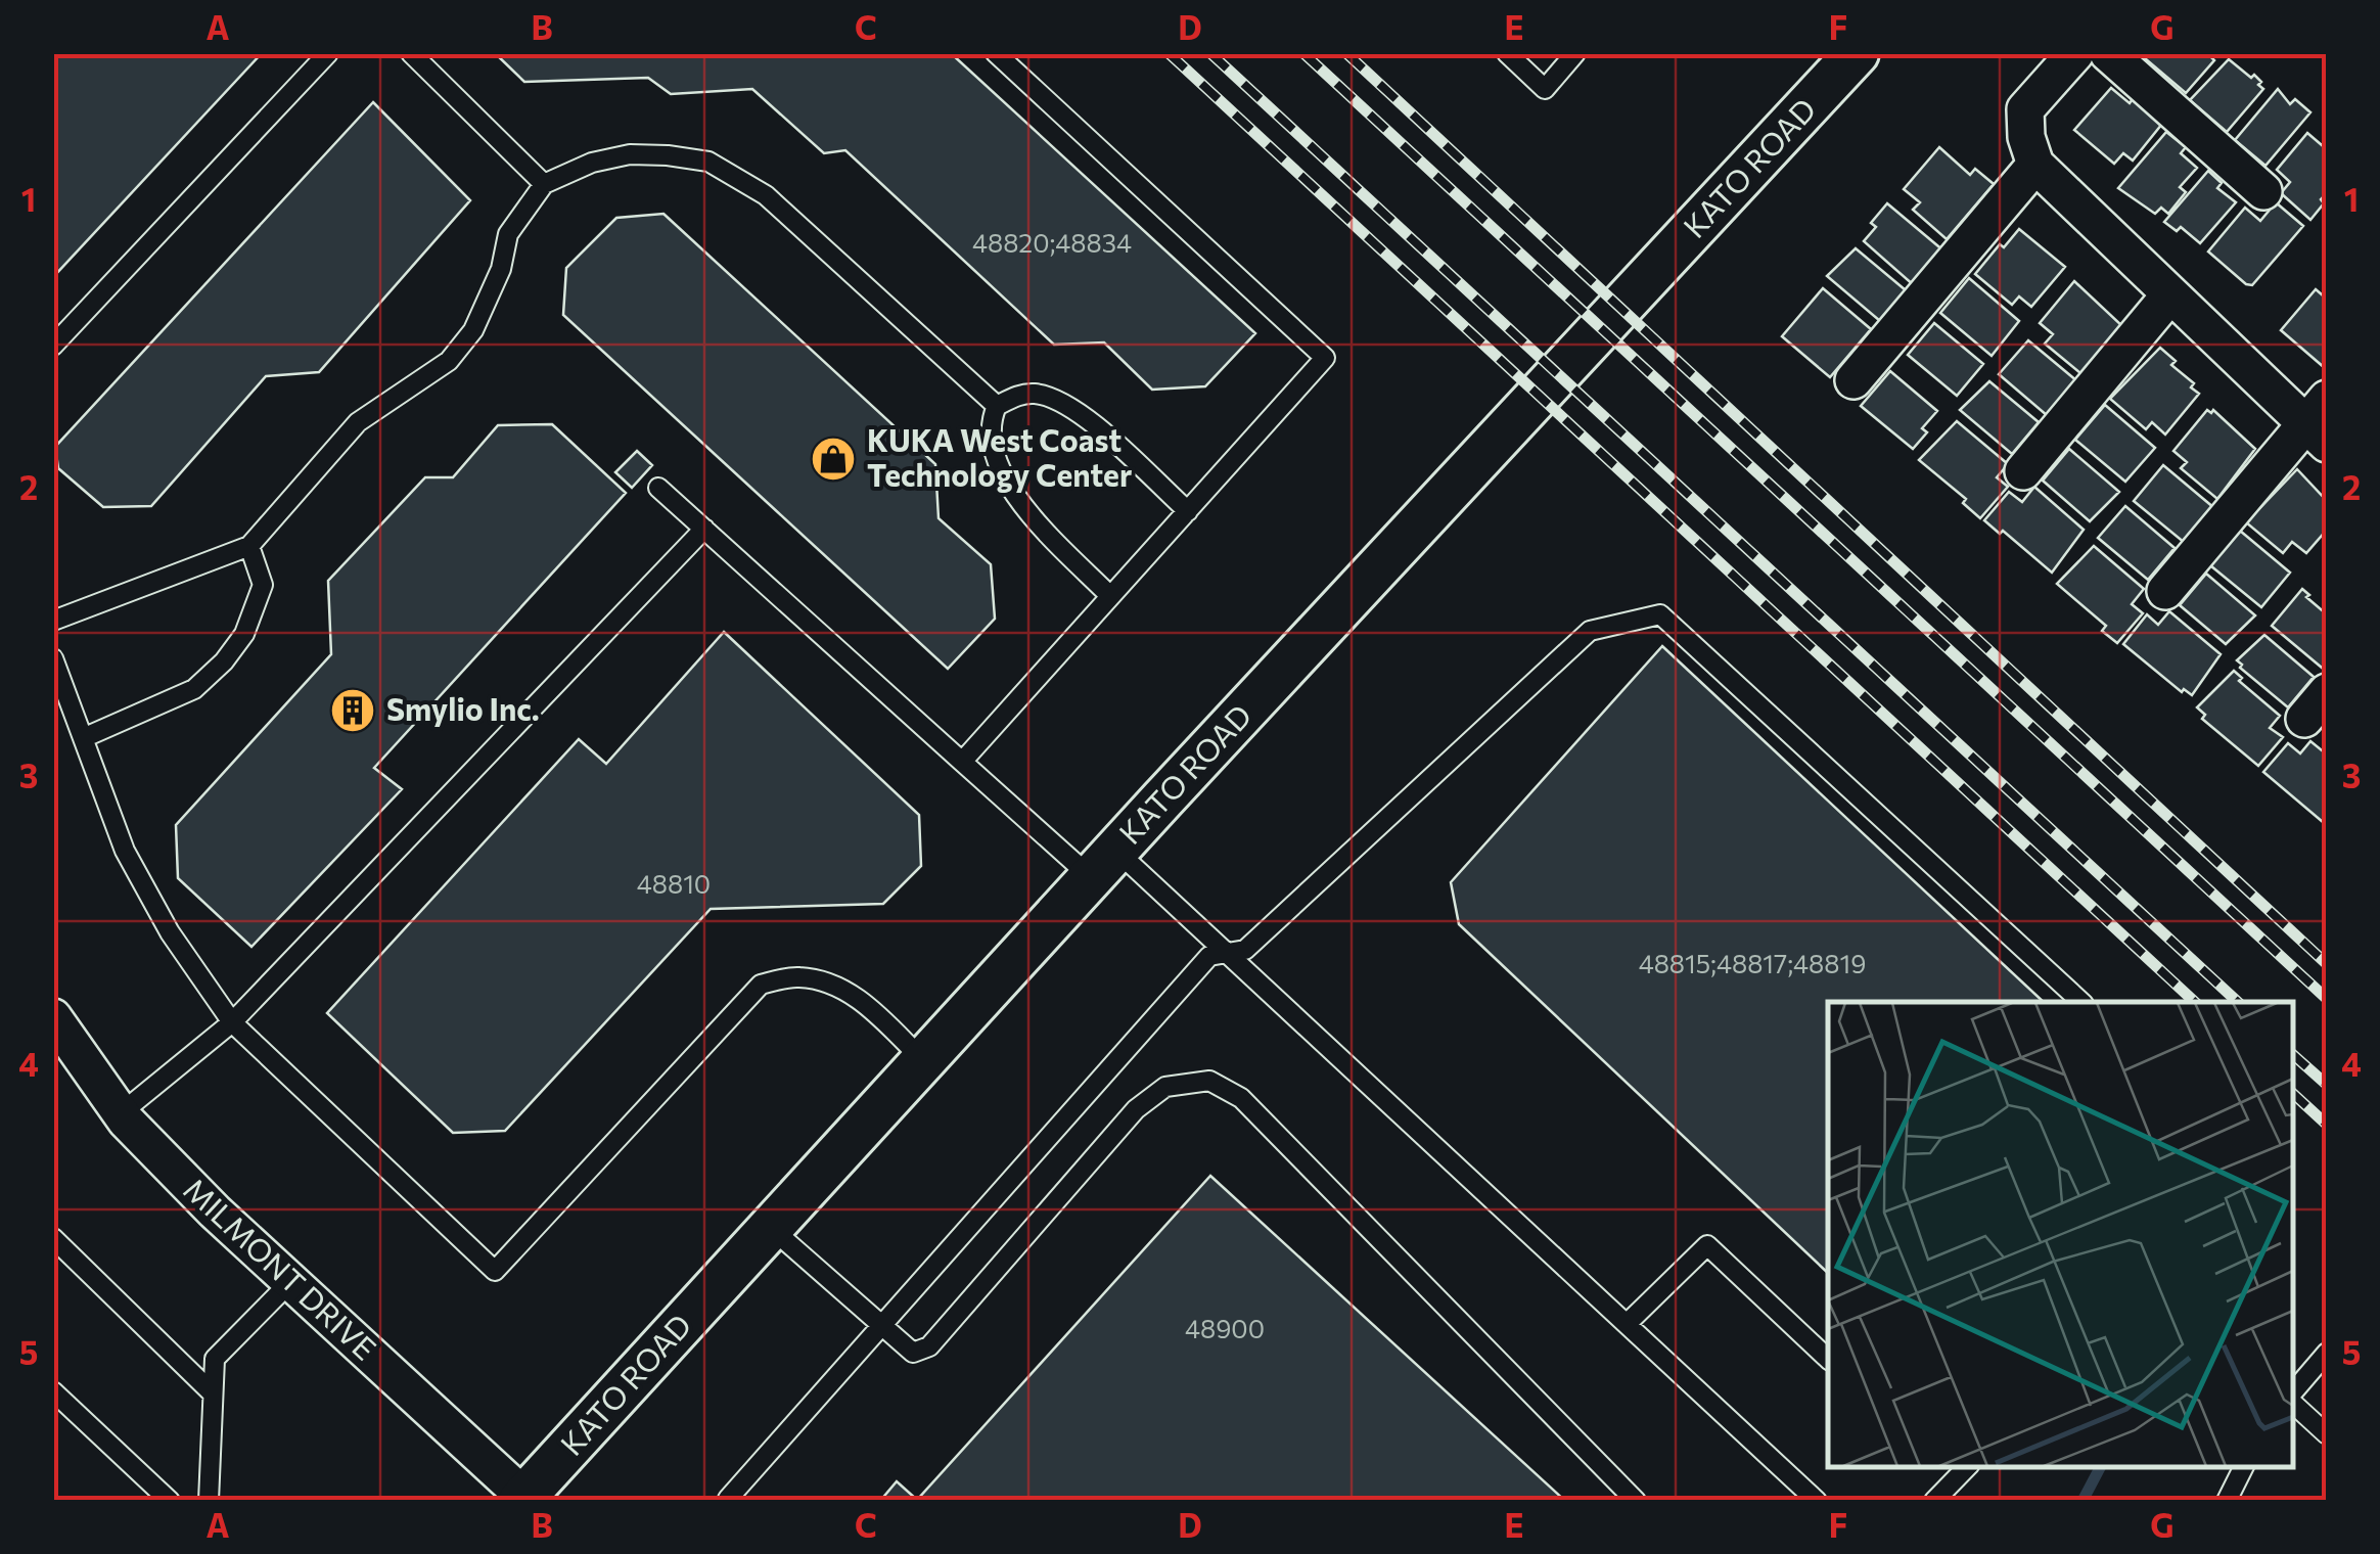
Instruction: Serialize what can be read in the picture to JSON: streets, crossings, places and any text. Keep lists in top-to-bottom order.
{
  "streets": {
    "street": ["KATO ROAD", "MILMONT DRIVE"]
  },
  "crossings": [
    ["KATO ROAD", "MILMONT DRIVE"]
  ],
  "places": {
    "shop": ["KUKA West Coast Technology Center"],
    "building": ["Smylio Inc."]
  },
  "house_numbers": [
    "48820;48834",
    "48810",
    "48815;48817;48819",
    "48900"
  ],
  "grid": {
    "columns": [
      "A",
      "B",
      "C",
      "D",
      "E",
      "F",
      "G"
    ],
    "rows": [
      "1",
      "2",
      "3",
      "4",
      "5"
    ]
  }
}
